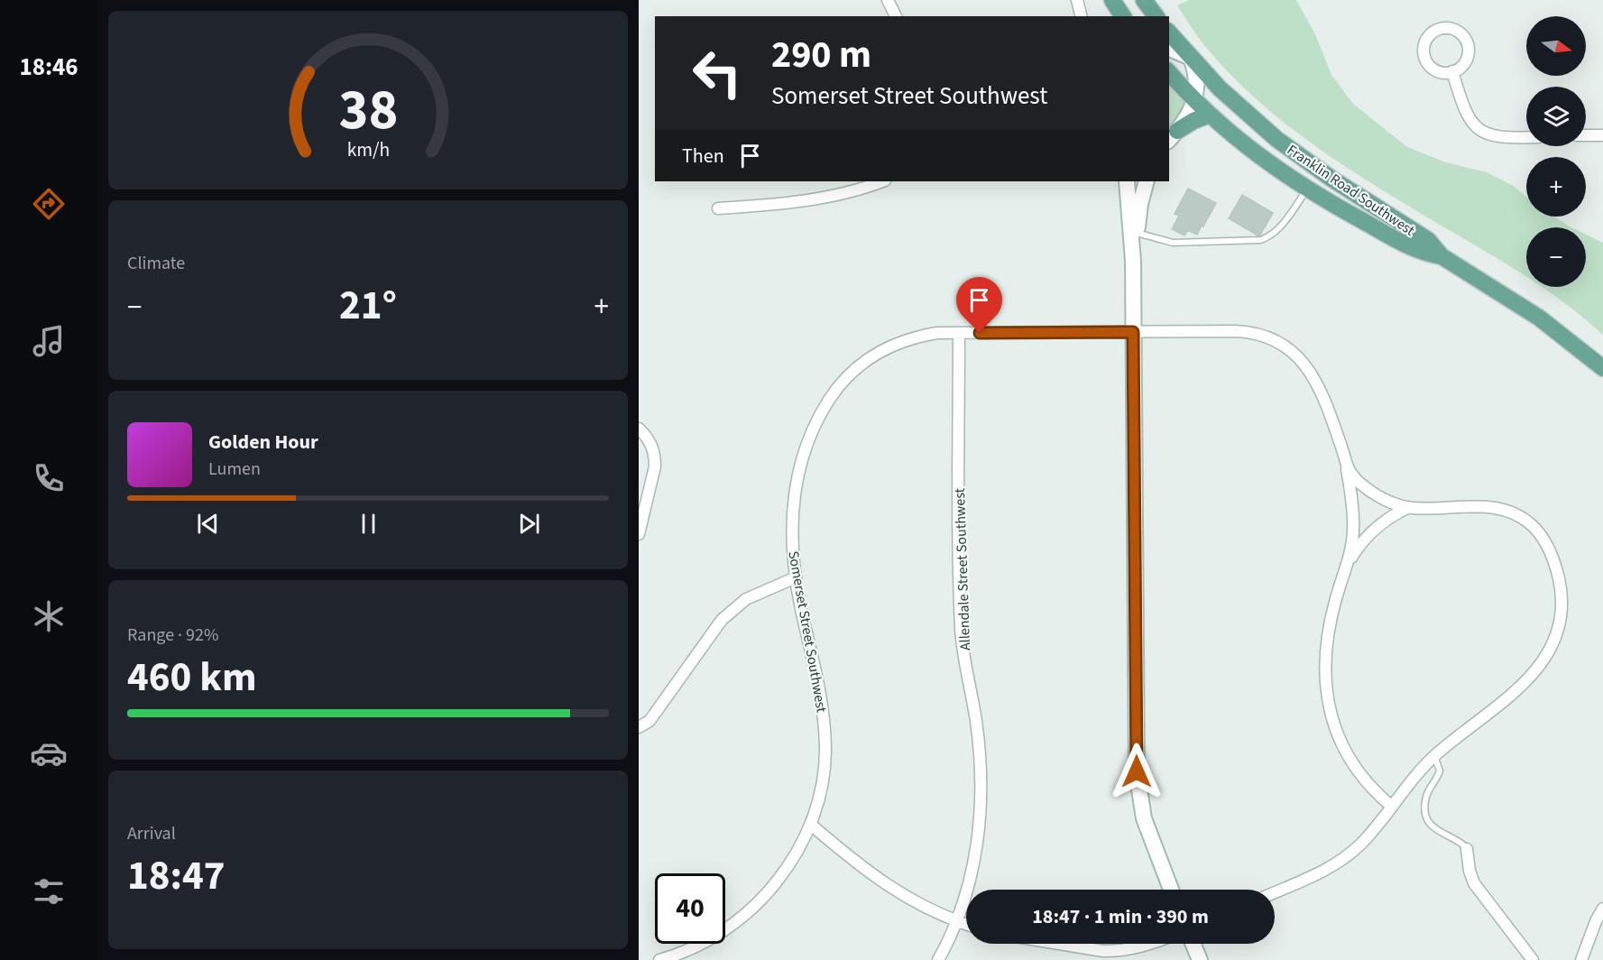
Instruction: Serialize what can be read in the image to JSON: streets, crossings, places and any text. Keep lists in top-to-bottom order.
{
  "streets": {
    "main road": ["Franklin Road Southwest"],
    "street": ["Allendale Street Southwest", "Somerset Street Southwest"]
  },
  "crossings": [
    ["Allendale Street Southwest", "Somerset Street Southwest"]
  ],
  "north": "right",
  "page": {
    "tabs": "18:46",
    "map_buttons": ["+", "−"],
    "turn": ["290 m", "Somerset Street Southwest"],
    "then": "Then",
    "tile": [
      "Climate",
      ["Range · 92%", "460 km"],
      ["Arrival", "18:47"]
    ],
    "heat": ["−", "21°", "+"],
    "song": ["Golden Hour", "Lumen"],
    "limit": "40",
    "trip": "18:47 · 1 min · 390 m",
    "gauge": ["38", "km/h"]
  }
}
